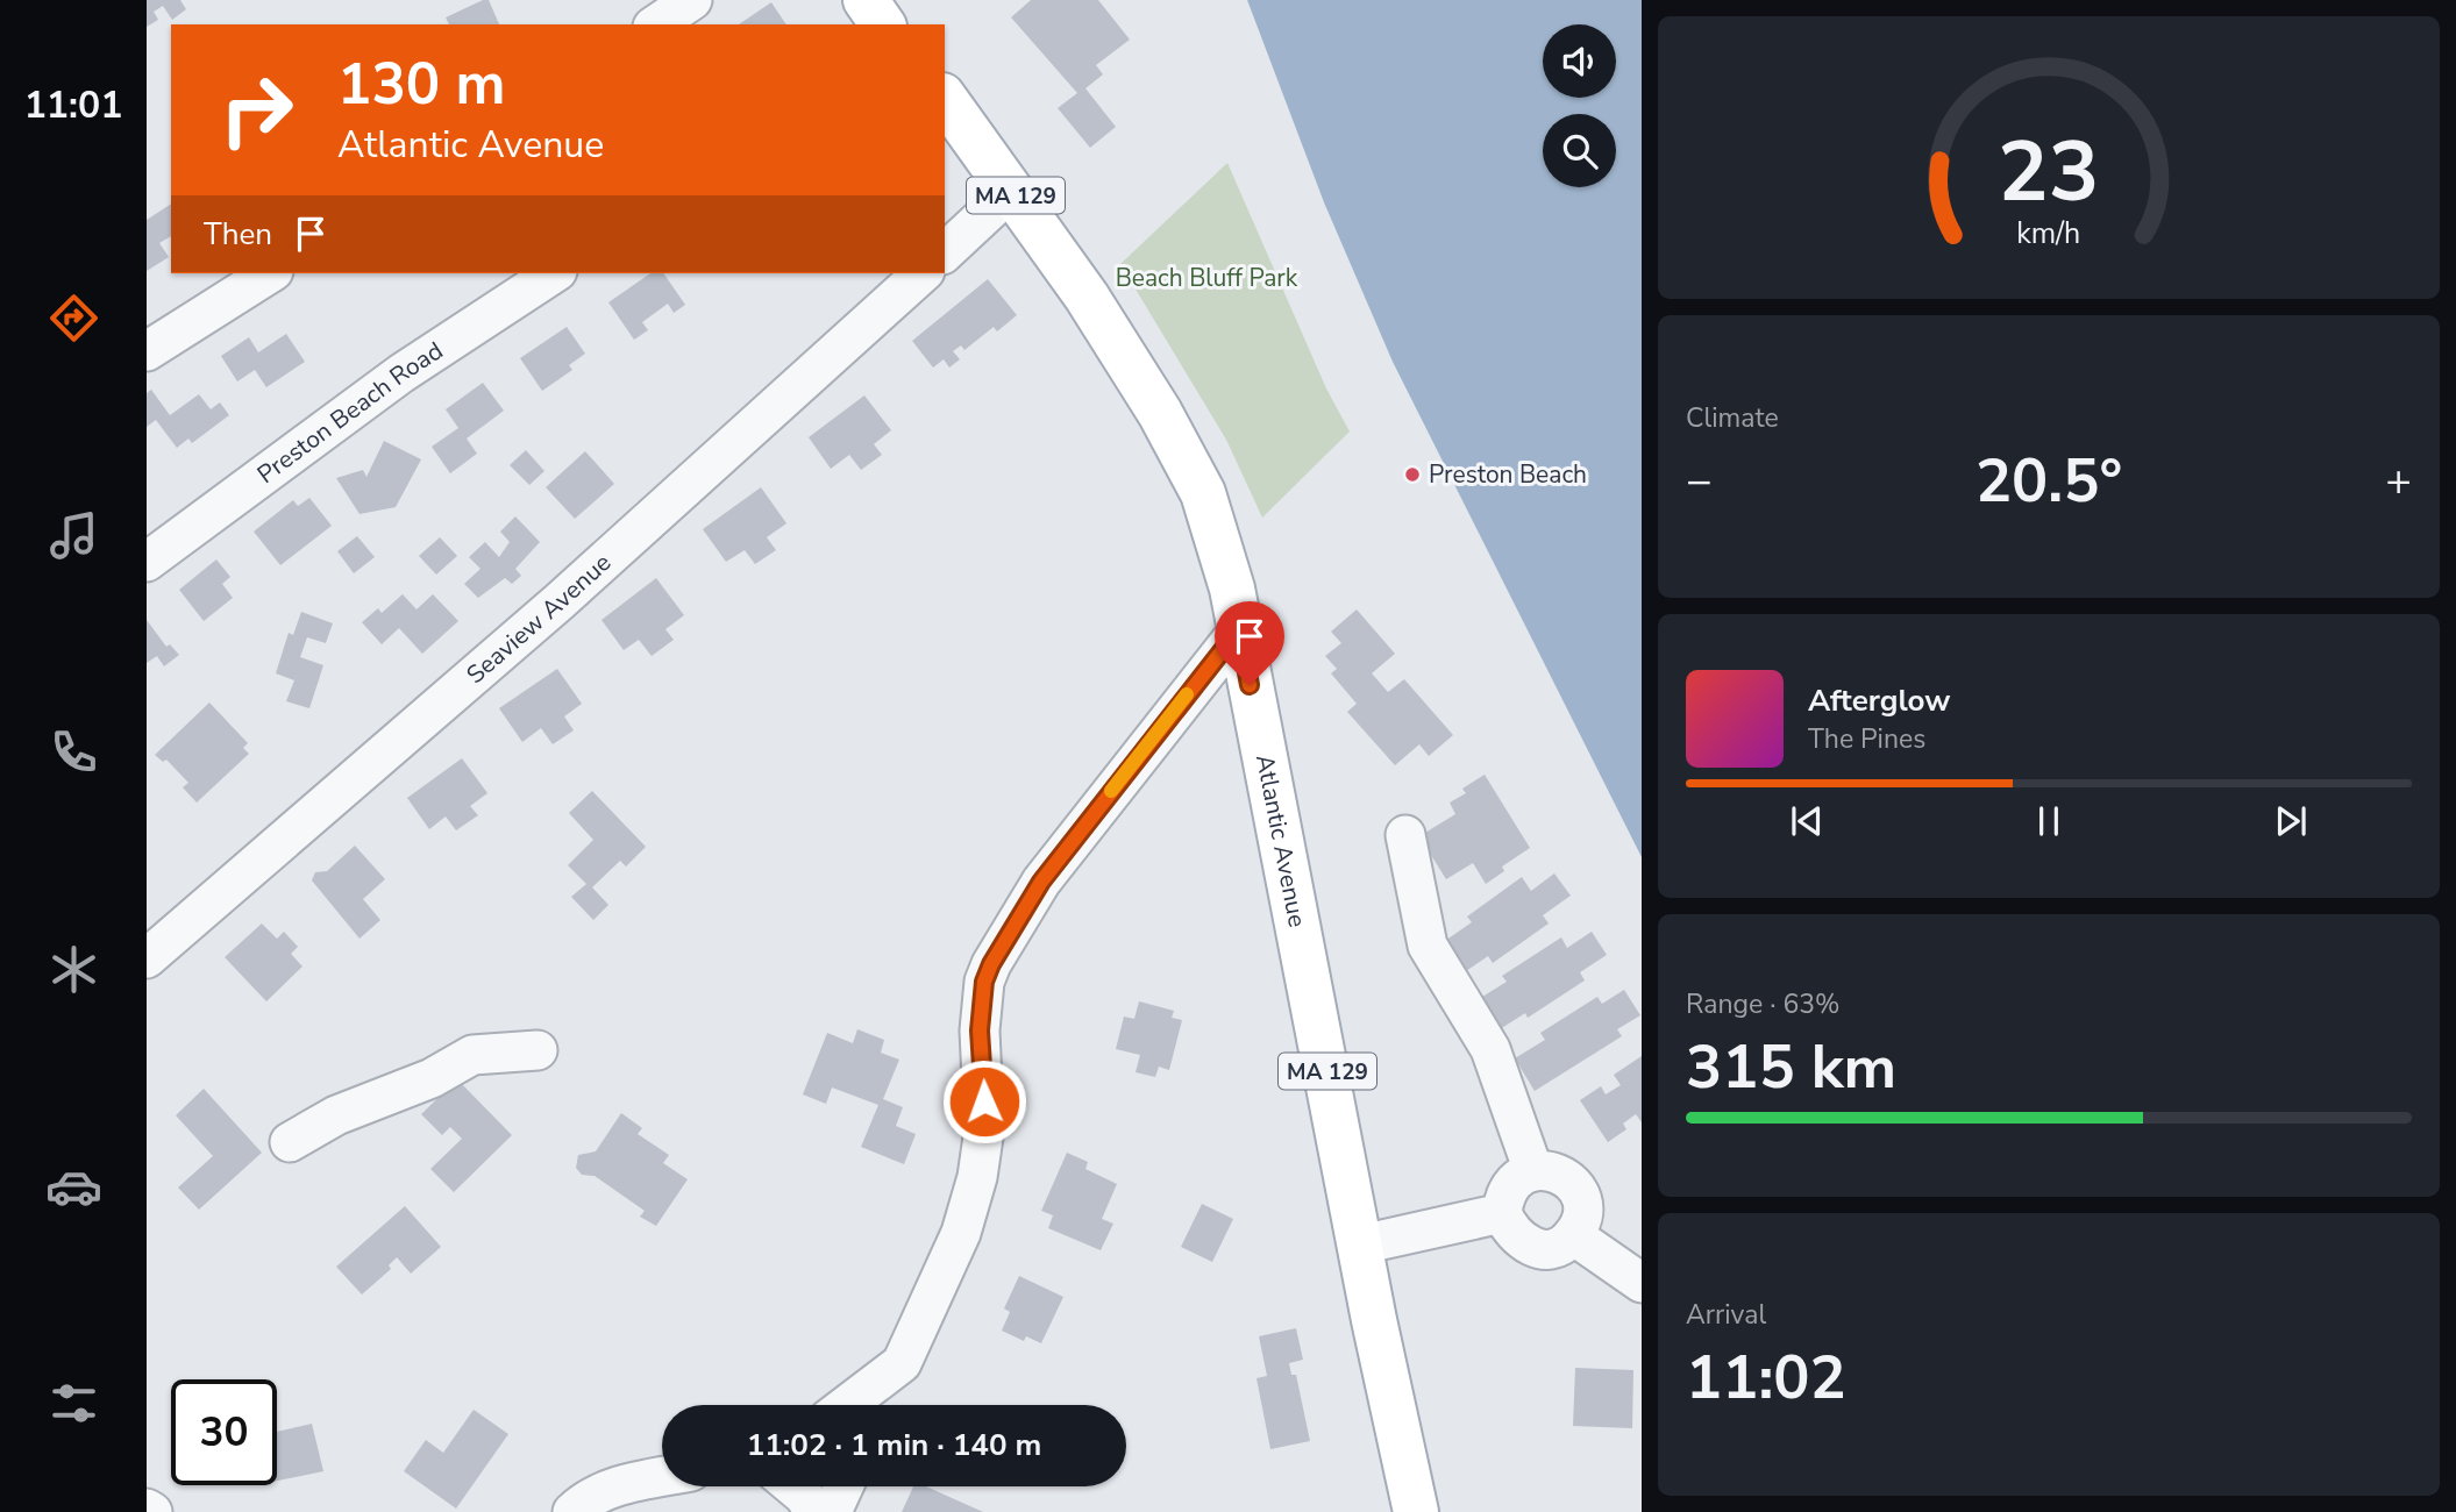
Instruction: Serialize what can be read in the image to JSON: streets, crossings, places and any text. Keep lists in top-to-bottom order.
{
  "streets": {
    "main road": ["MA 129", "Atlantic Avenue"],
    "street": ["Preston Beach Road", "Seaview Avenue"]
  },
  "parks": ["Beach Bluff Park"],
  "places": ["Preston Beach"],
  "page": {
    "tabs": "11:01",
    "turn": ["130 m", "Atlantic Avenue"],
    "then": "Then",
    "tile": [
      "Climate",
      ["Range · 63%", "315 km"],
      ["Arrival", "11:02"]
    ],
    "heat": ["−", "20.5°", "+"],
    "song": ["Afterglow", "The Pines"],
    "limit": "30",
    "trip": "11:02 · 1 min · 140 m",
    "gauge": ["23", "km/h"]
  }
}
